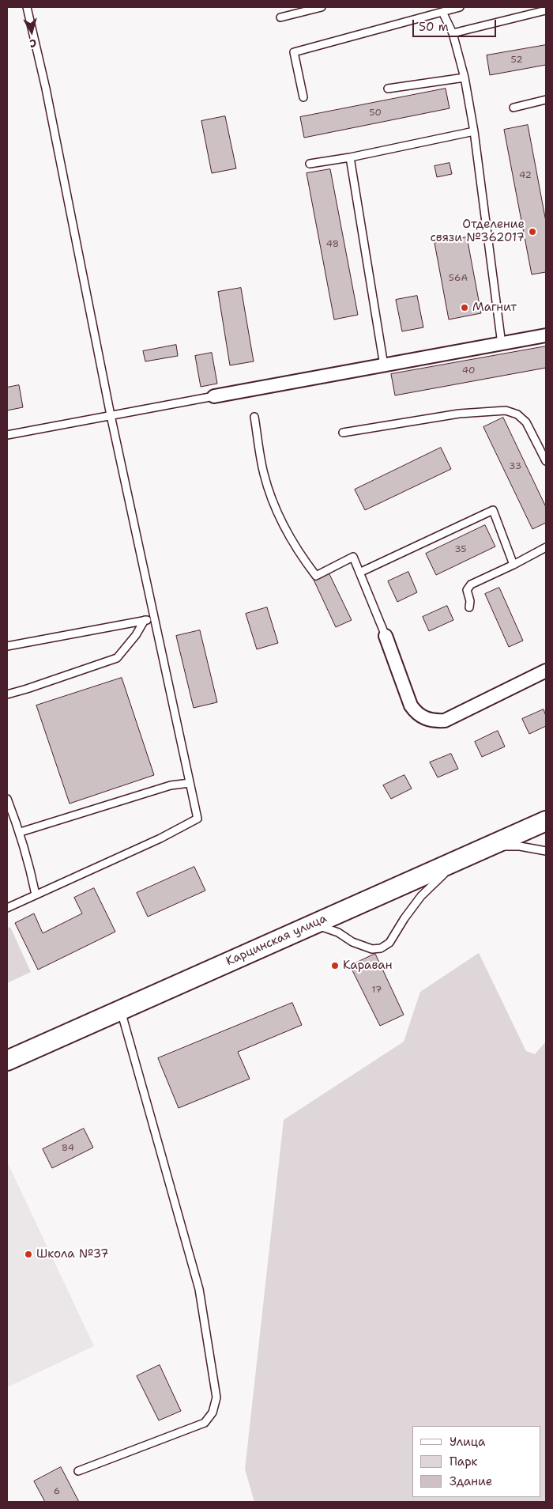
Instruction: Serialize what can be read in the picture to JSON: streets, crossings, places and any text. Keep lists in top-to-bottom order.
{
  "streets": {
    "main road": ["Карцинская улица"]
  },
  "places": [
    "Отделение связи №362017",
    "Магнит",
    "Караван",
    "Школа №37"
  ],
  "house_numbers": [
    "52",
    "50",
    "42",
    "48",
    "56А",
    "40",
    "33",
    "35",
    "17",
    "84",
    "6"
  ],
  "legend": ["Улица", "Парк", "Здание"],
  "scale_bar": "50 m",
  "north": "bottom"
}
